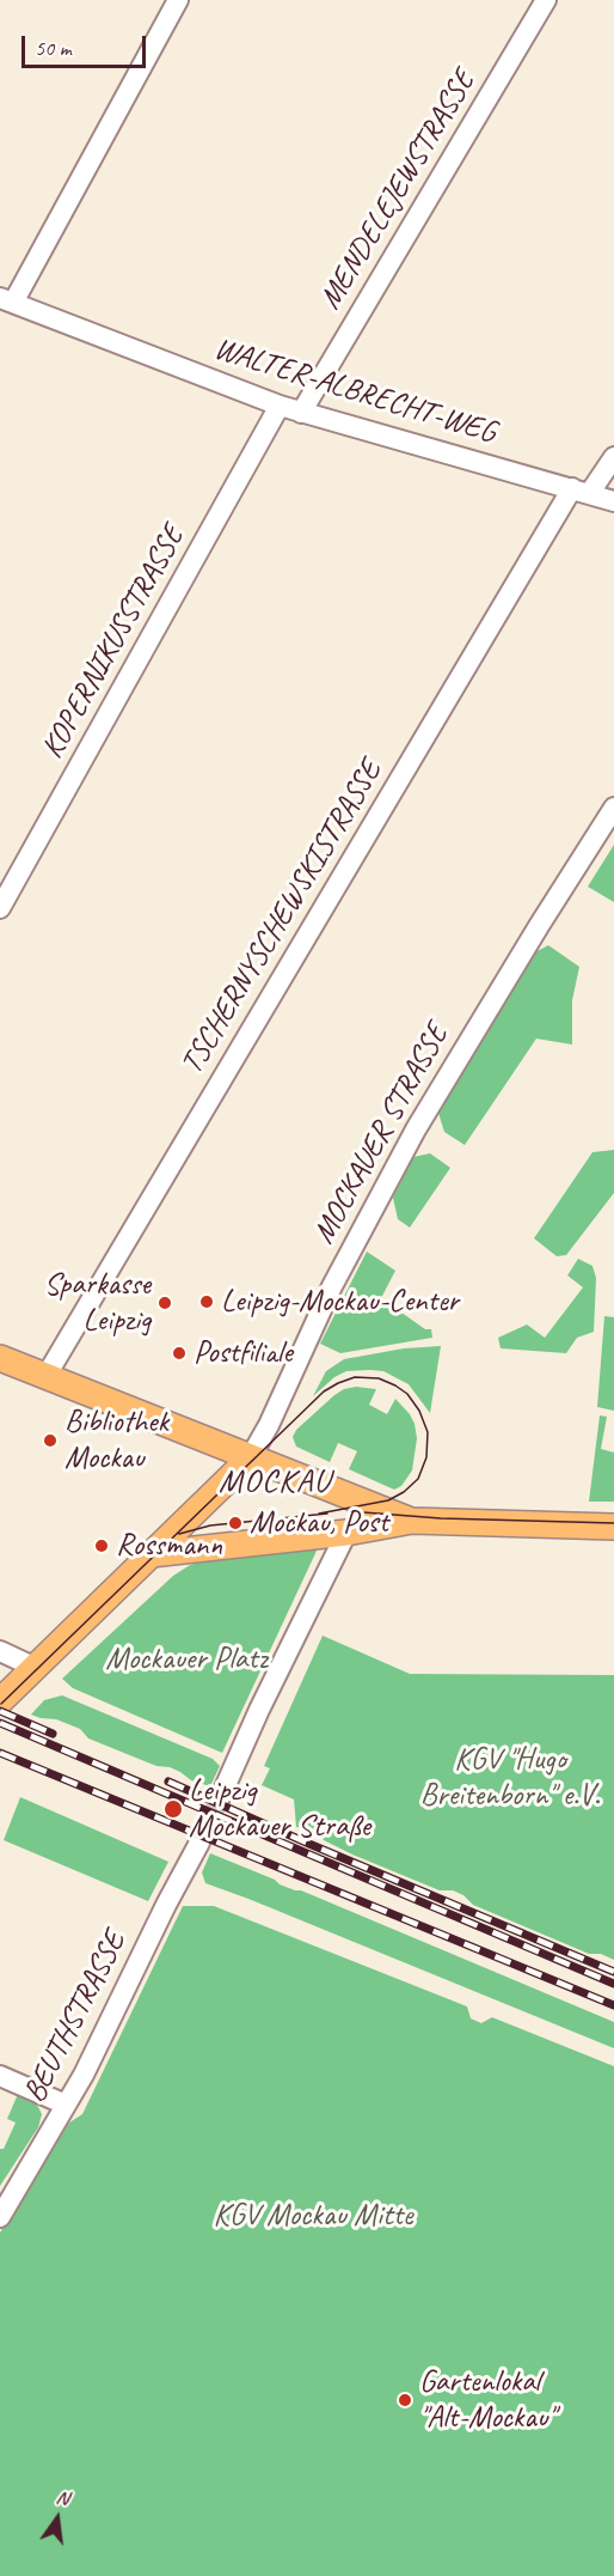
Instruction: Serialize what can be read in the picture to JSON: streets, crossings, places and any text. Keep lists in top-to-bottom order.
{
  "streets": {
    "main road": ["MOCKAUER STRASSE"],
    "street": [
      "MENDELEJEWSTRASSE",
      "WALTER-ALBRECHT-WEG",
      "KOPERNIKUSSTRASSE",
      "TSCHERNYSCHEWSKISTRASSE",
      "BEUTHSTRASSE"
    ]
  },
  "crossings": [
    ["MENDELEJEWSTRASSE", "WALTER-ALBRECHT-WEG"],
    ["WALTER-ALBRECHT-WEG", "KOPERNIKUSSTRASSE"],
    ["WALTER-ALBRECHT-WEG", "TSCHERNYSCHEWSKISTRASSE"]
  ],
  "districts": ["MOCKAU"],
  "parks": ["Mockauer Platz", "KGV \"Hugo Breitenborn\" e.V.", "KGV Mockau Mitte"],
  "places": [
    "Leipzig-Mockau-Center",
    "Sparkasse Leipzig",
    "Postfiliale",
    "Bibliothek Mockau",
    "Mockau, Post",
    "Rossmann",
    "Leipzig Mockauer Straße",
    "Gartenlokal \"Alt-Mockau\""
  ],
  "scale_bar": "50 m",
  "north": "top"
}
